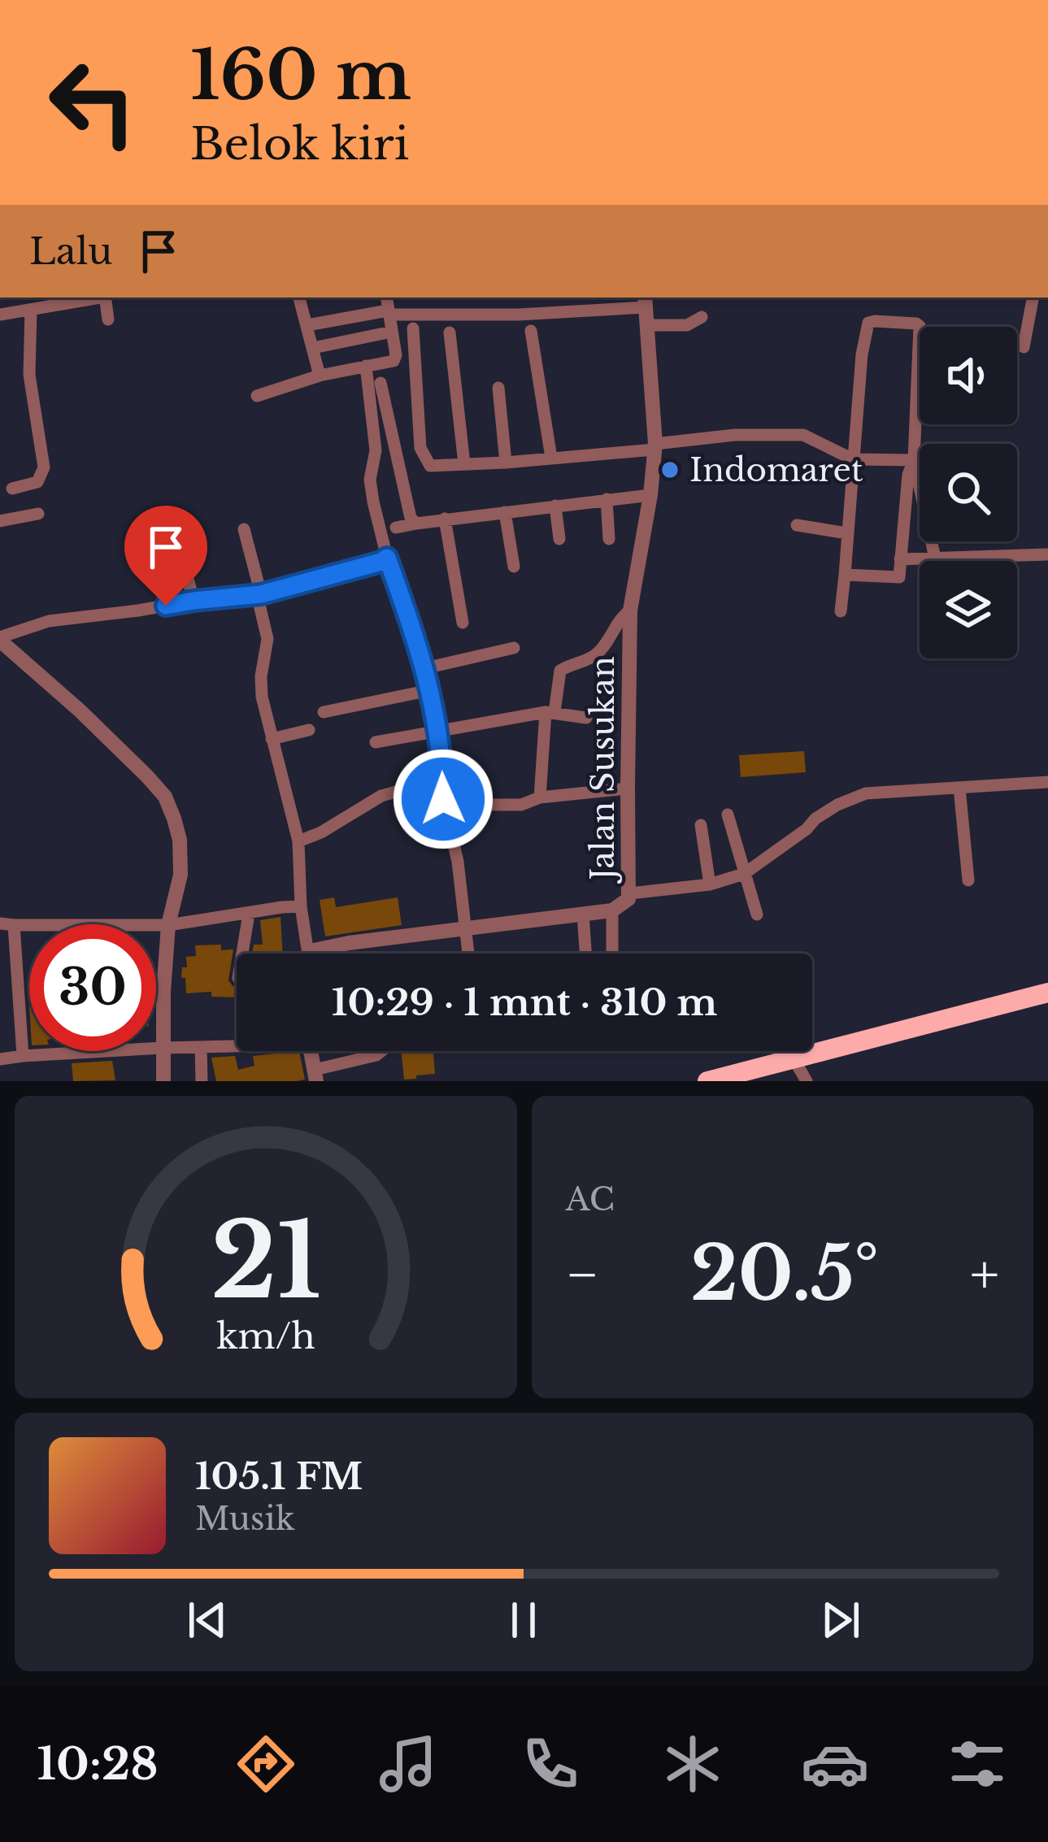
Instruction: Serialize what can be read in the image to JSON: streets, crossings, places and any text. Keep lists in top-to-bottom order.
{
  "streets": {
    "street": ["Jalan Susukan"]
  },
  "places": ["Indomaret"],
  "page": {
    "turn": ["160 m", "Belok kiri"],
    "then": "Lalu",
    "limit": "30",
    "trip": "10:29 · 1 mnt · 310 m",
    "tile": "AC",
    "heat": ["−", "20.5°", "+"],
    "song": ["105.1 FM", "Musik"],
    "tabs": "10:28",
    "gauge": ["21", "km/h"]
  }
}
